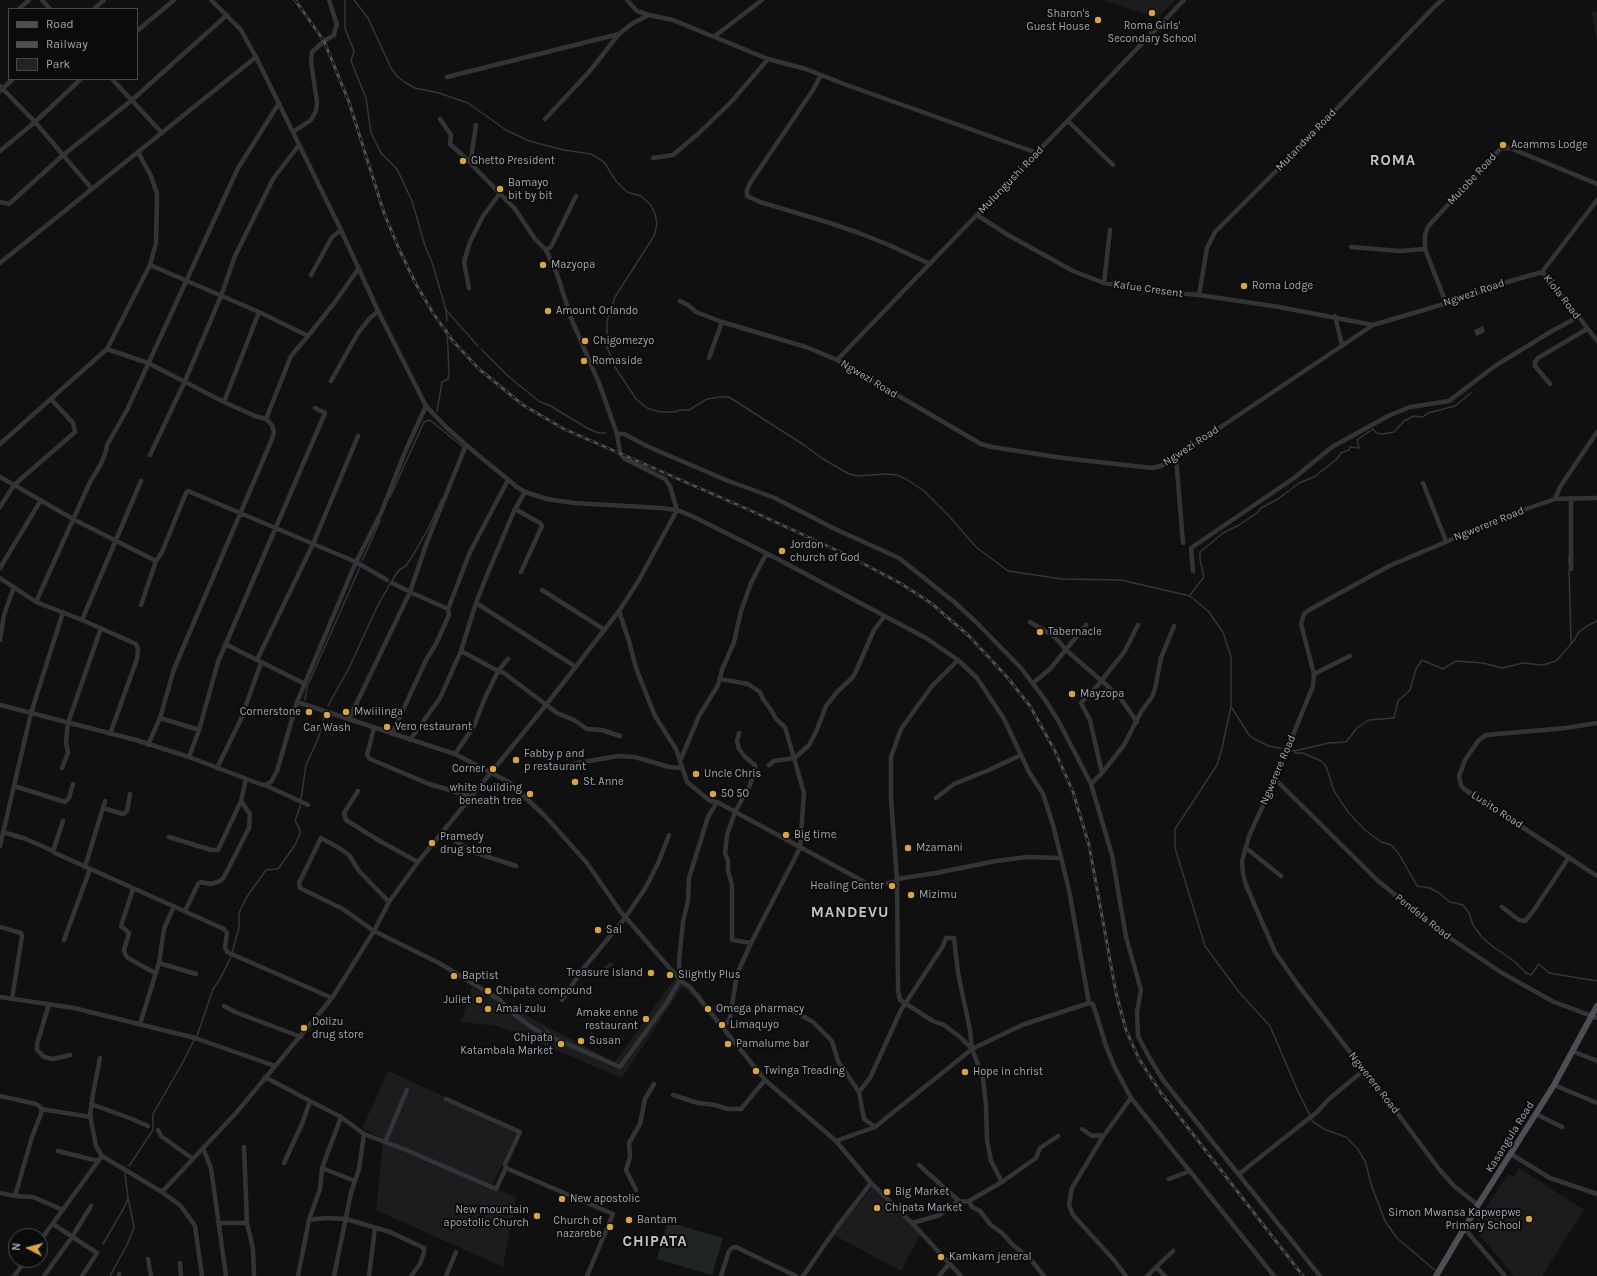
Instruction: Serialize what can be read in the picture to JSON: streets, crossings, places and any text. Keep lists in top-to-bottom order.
{
  "streets": {
    "main road": ["Kasangula Road"],
    "street": [
      "Mutandwa Road",
      "Mutobe Road",
      "Mulungushi Road",
      "Kafue Cresent",
      "Ngwezi Road",
      "Kiola Road",
      "Ngwerere Road",
      "Lusito Road",
      "Pendela Road"
    ]
  },
  "crossings": [
    ["Mutandwa Road", "Kafue Cresent"],
    ["Mutobe Road", "Ngwezi Road"],
    ["Mulungushi Road", "Kafue Cresent"],
    ["Mulungushi Road", "Ngwezi Road"],
    ["Kafue Cresent", "Ngwezi Road"],
    ["Ngwezi Road", "Kiola Road"],
    ["Ngwerere Road", "Pendela Road"],
    ["Ngwerere Road", "Kasangula Road"],
    ["Pendela Road", "Kasangula Road"]
  ],
  "districts": ["ROMA", "MANDEVU", "CHIPATA"],
  "places": [
    "Roma Girls' Secondary School",
    "Sharon's Guest House",
    "Acamms Lodge",
    "Ghetto President",
    "Bamayo bit by bit",
    "Mazyopa",
    "Roma Lodge",
    "Amount Orlando",
    "Chigomezyo",
    "Romaside",
    "Jordon church of God",
    "Tabernacle",
    "Mayzopa",
    "Cornerstone",
    "Mwiilinga",
    "Car Wash",
    "Vero restaurant",
    "Fabby p and p restaurant",
    "Corner",
    "Uncle Chris",
    "St. Anne",
    "white building beneath tree",
    "50 50",
    "Big time",
    "Pramedy drug store",
    "Mzamani",
    "Healing Center",
    "Mizimu",
    "Sai",
    "Treasure island",
    "Slightly Plus",
    "Baptist",
    "Chipata compound",
    "Juliet",
    "Amai zulu",
    "Omega pharmacy",
    "Amake enne restaurant",
    "Limaquyo",
    "Dolizu drug store",
    "Susan",
    "Chipata Katambala Market",
    "Pamalume bar",
    "Twinga Treading",
    "Hope in christ",
    "Big Market",
    "New apostolic",
    "Chipata Market",
    "New mountain apostolic Church",
    "Simon Mwansa Kapwepwe Primary School",
    "Bantam",
    "Church of nazarebe",
    "Kamkam jeneral"
  ],
  "legend": ["Road", "Railway", "Park"],
  "north": "left"
}
